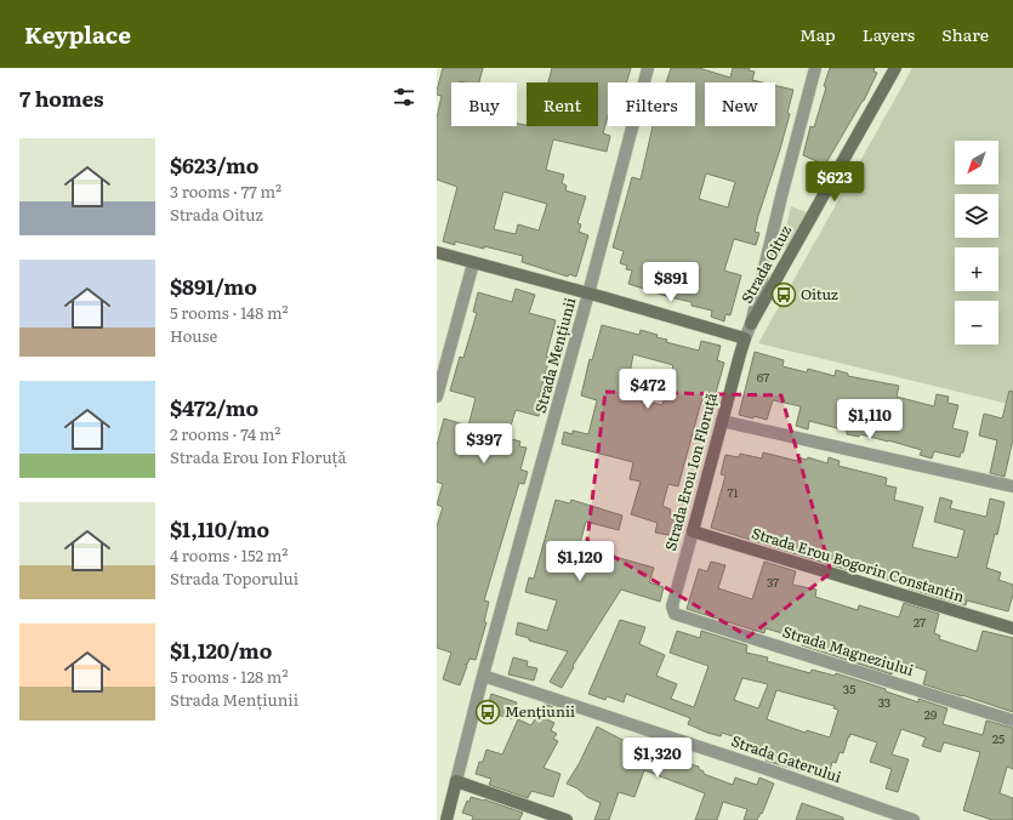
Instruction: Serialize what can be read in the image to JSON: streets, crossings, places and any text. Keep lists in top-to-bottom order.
{
  "streets": {
    "street": [
      "Strada Oituz",
      "Strada Mențiunii",
      "Strada Erou Ion Floruță",
      "Strada Erou Bogorin Constantin",
      "Strada Magneziului",
      "Strada Gaterului"
    ]
  },
  "crossings": [
    ["Strada Mențiunii", "Strada Gaterului"],
    ["Strada Erou Ion Floruță", "Strada Erou Bogorin Constantin"],
    ["Strada Erou Ion Floruță", "Strada Magneziului"]
  ],
  "places": {
    "bus stop": ["Oituz", "Mențiunii"]
  },
  "house_numbers": [
    "67",
    "71",
    "37",
    "27",
    "35",
    "33",
    "29",
    "25"
  ],
  "north": "bottom left",
  "page": {
    "header": "Keyplace",
    "nav": ["Map", "Layers", "Share"],
    "heading": "7 homes",
    "chip": [
      "Buy",
      "Rent",
      "Filters",
      "New"
    ],
    "list": [
      {
        "name": "$623/mo",
        "note": "3 rooms · 77 m² · Strada Oituz"
      },
      {
        "name": "$891/mo",
        "note": "5 rooms · 148 m² · House"
      },
      {
        "name": "$472/mo",
        "note": "2 rooms · 74 m² · Strada Erou Ion Floruță"
      },
      {
        "name": "$1,110/mo",
        "note": "4 rooms · 152 m² · Strada Toporului"
      },
      {
        "name": "$1,120/mo",
        "note": "5 rooms · 128 m² · Strada Mențiunii"
      }
    ],
    "map_buttons": ["+", "−"],
    "price": [
      "$623",
      "$891",
      "$472",
      "$1,110",
      "$397",
      "$1,120",
      "$1,320"
    ]
  }
}
